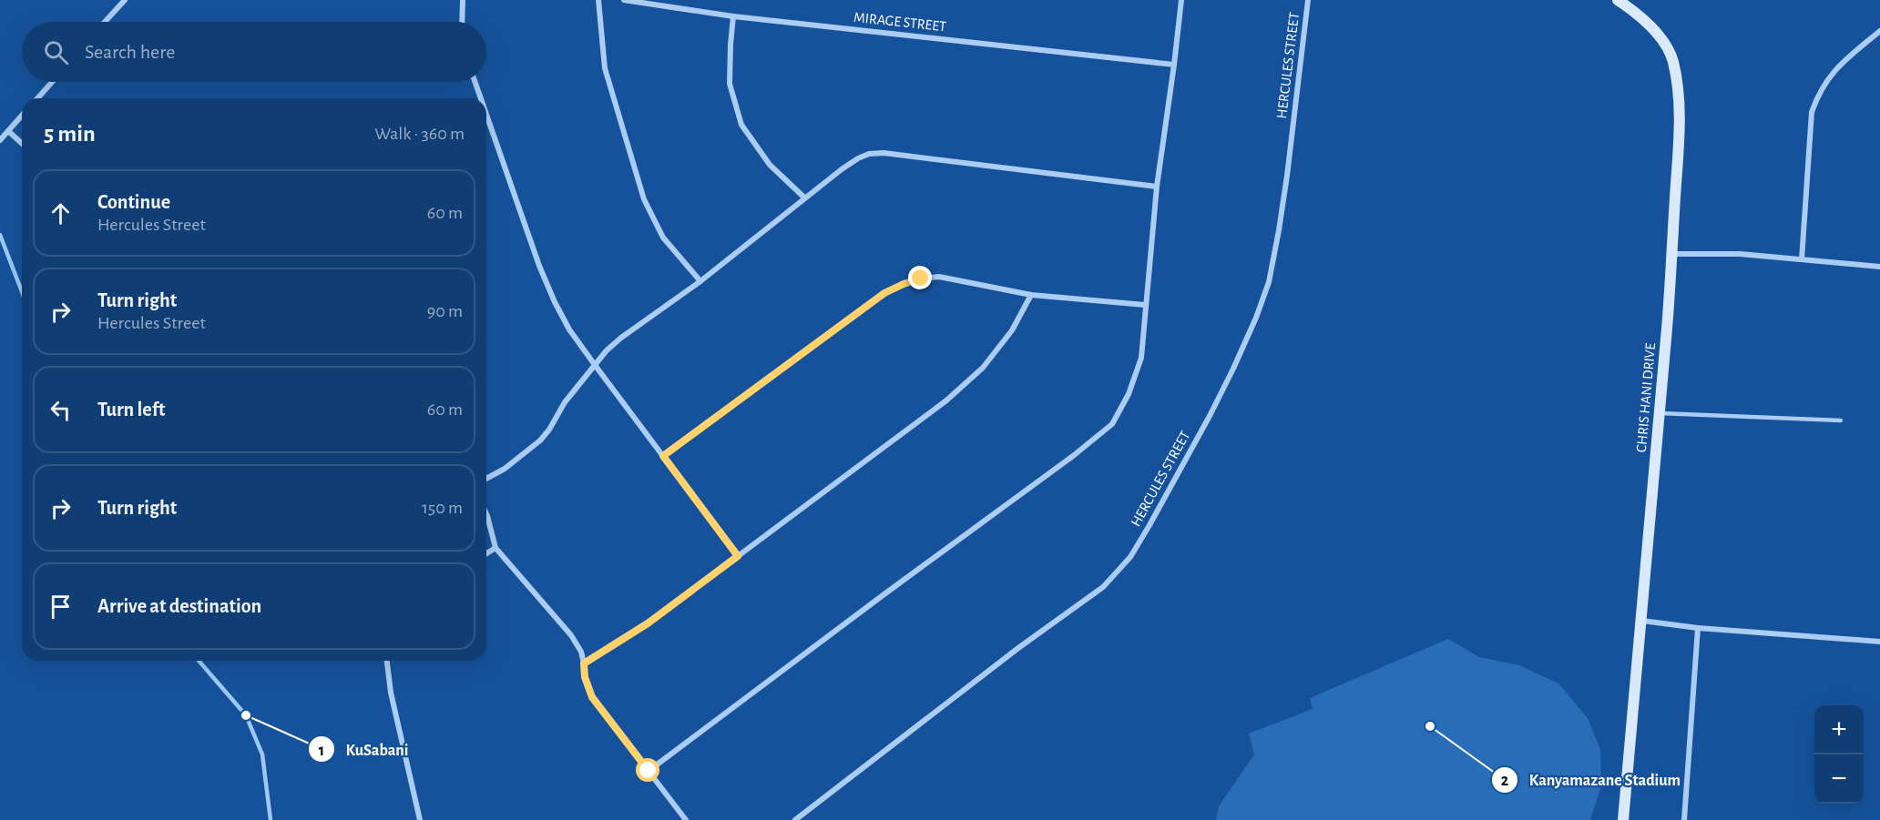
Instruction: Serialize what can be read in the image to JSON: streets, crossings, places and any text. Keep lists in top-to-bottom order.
{
  "streets": {
    "street": ["MIRAGE STREET", "HERCULES STREET", "CHRIS HANI DRIVE"]
  },
  "places": ["KuSabani", "Kanyamazane Stadium"],
  "page": {
    "search": "Search here",
    "heading": ["5 min", "Walk · 360 m"],
    "list": [
      ["Continue", "Hercules Street", "60 m"],
      ["Turn right", "Hercules Street", "90 m"],
      ["Turn left", "60 m"],
      ["Turn right", "150 m"],
      "Arrive at destination"
    ],
    "map_buttons": ["+", "−"]
  }
}
